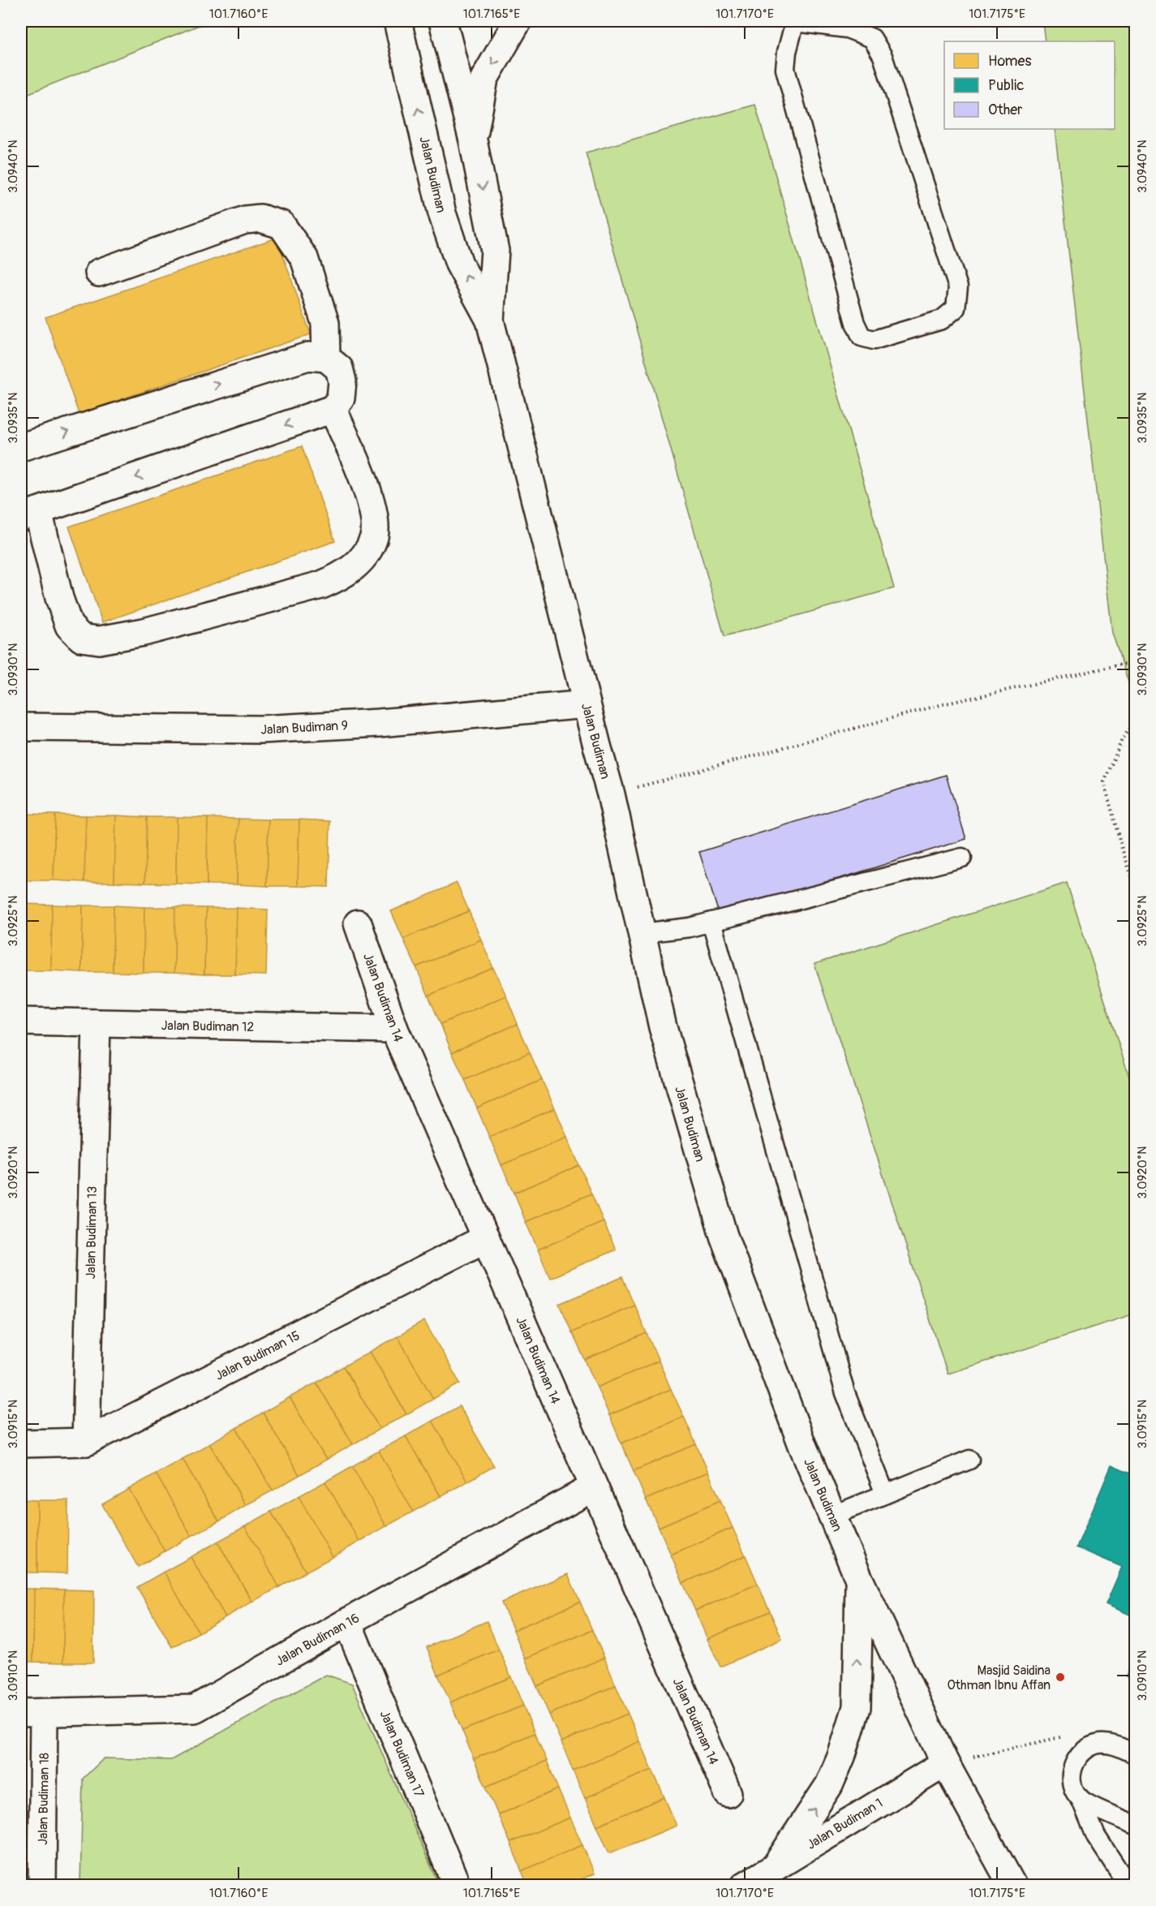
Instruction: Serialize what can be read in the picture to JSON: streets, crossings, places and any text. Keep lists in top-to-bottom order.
{
  "streets": {
    "street": [
      "Jalan Budiman",
      "Jalan Budiman 9",
      "Jalan Budiman 14",
      "Jalan Budiman 12",
      "Jalan Budiman 13",
      "Jalan Budiman 15",
      "Jalan Budiman 16",
      "Jalan Budiman 17",
      "Jalan Budiman 18",
      "Jalan Budiman 1"
    ]
  },
  "crossings": [
    ["Jalan Budiman", "Jalan Budiman 9"],
    ["Jalan Budiman", "Jalan Budiman 1"],
    ["Jalan Budiman 14", "Jalan Budiman 12"],
    ["Jalan Budiman 14", "Jalan Budiman 15"],
    ["Jalan Budiman 14", "Jalan Budiman 16"],
    ["Jalan Budiman 12", "Jalan Budiman 13"],
    ["Jalan Budiman 13", "Jalan Budiman 15"],
    ["Jalan Budiman 16", "Jalan Budiman 17"],
    ["Jalan Budiman 16", "Jalan Budiman 18"]
  ],
  "places": ["Masjid Saidina Othman Ibnu Affan"],
  "legend": ["Homes", "Public", "Other"],
  "coordinates": [
    "101.7160°E",
    "101.7165°E",
    "101.7170°E",
    "101.7175°E",
    "3.0940°N",
    "3.0935°N",
    "3.0930°N",
    "3.0925°N",
    "3.0920°N",
    "3.0915°N",
    "3.0910°N"
  ]
}
